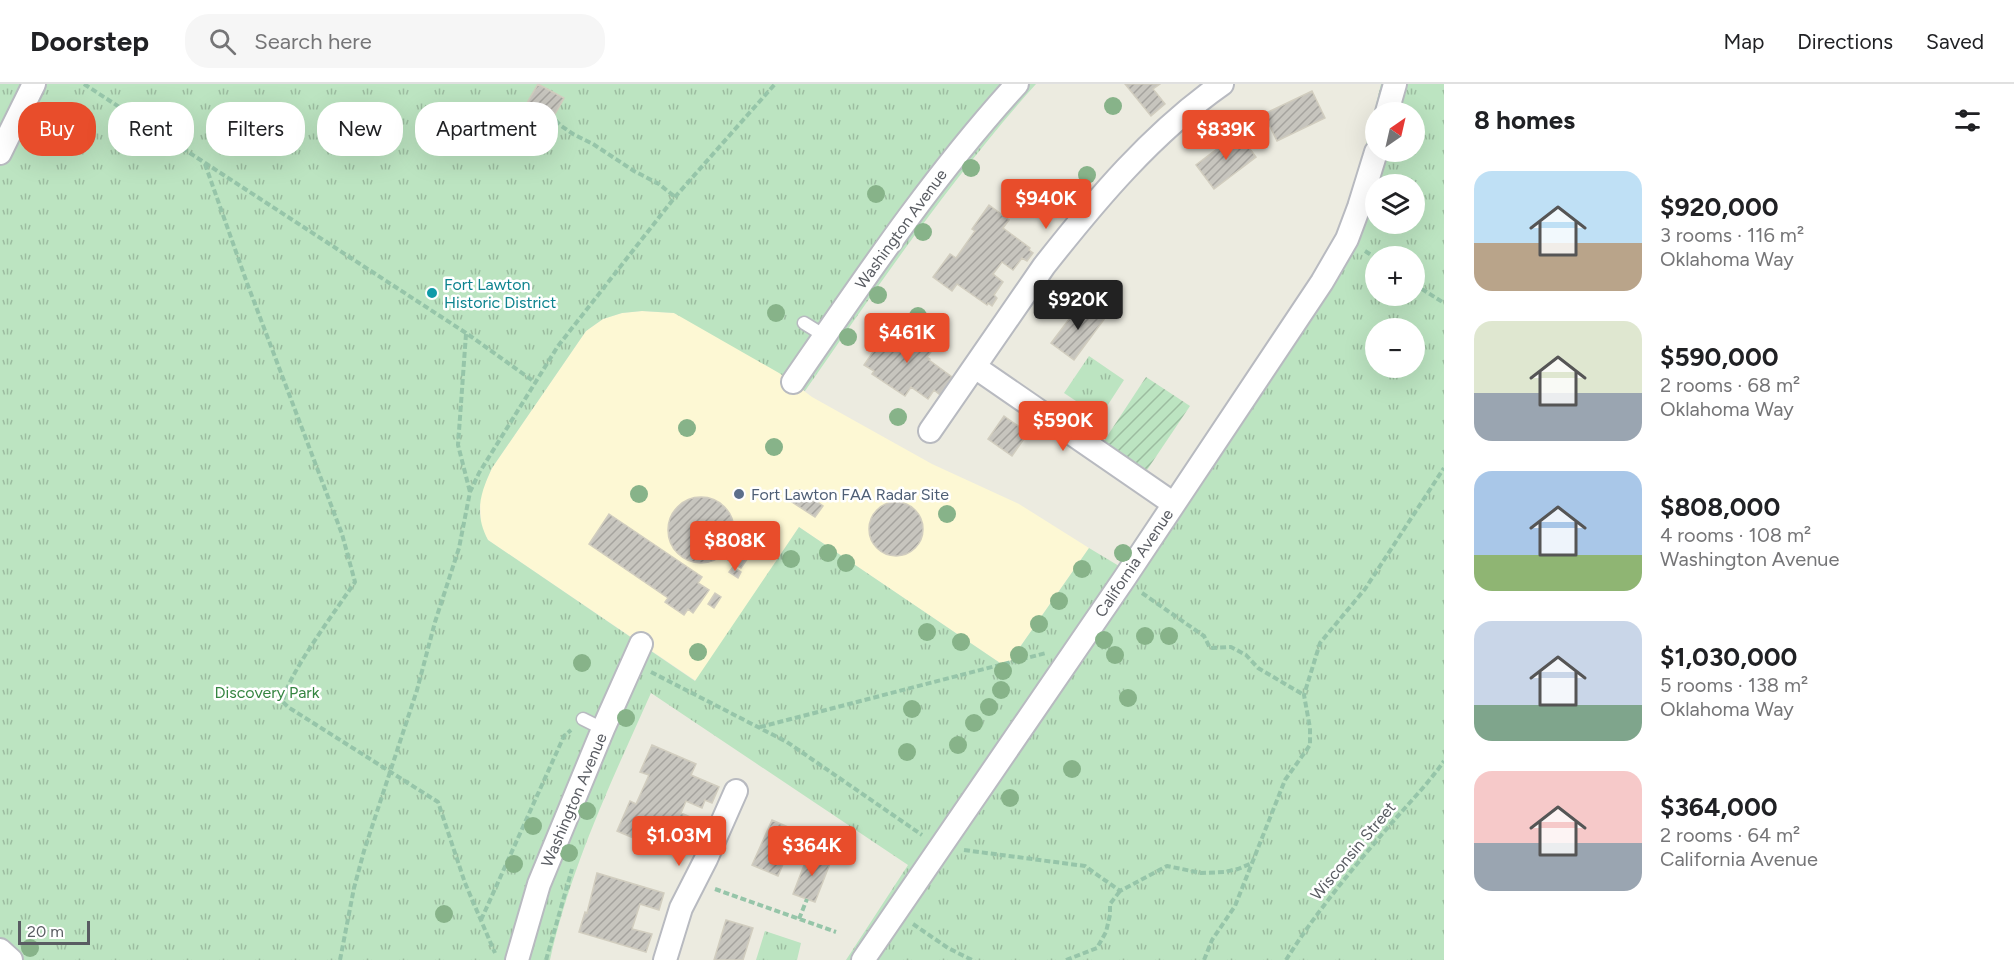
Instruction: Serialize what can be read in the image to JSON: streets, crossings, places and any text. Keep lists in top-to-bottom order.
{
  "streets": {
    "street": ["Washington Avenue", "California Avenue"],
    "path": ["Wisconsin Street"]
  },
  "parks": ["Discovery Park"],
  "places": ["Fort Lawton Historic District", "Fort Lawton FAA Radar Site"],
  "scale_bar": "20 m",
  "north": "top right",
  "page": {
    "header": "Doorstep",
    "search": "Search here",
    "nav": ["Map", "Directions", "Saved"],
    "heading": "8 homes",
    "map_buttons": ["+", "−"],
    "chip": [
      "Buy",
      "Rent",
      "Filters",
      "New",
      "Apartment"
    ],
    "price": [
      "$839K",
      "$940K",
      "$920K",
      "$461K",
      "$590K",
      "$808K",
      "$1.03M",
      "$364K"
    ],
    "list": [
      {
        "name": "$920,000",
        "note": "3 rooms · 116 m² · Oklahoma Way"
      },
      {
        "name": "$590,000",
        "note": "2 rooms · 68 m² · Oklahoma Way"
      },
      {
        "name": "$808,000",
        "note": "4 rooms · 108 m² · Washington Avenue"
      },
      {
        "name": "$1,030,000",
        "note": "5 rooms · 138 m² · Oklahoma Way"
      },
      {
        "name": "$364,000",
        "note": "2 rooms · 64 m² · California Avenue"
      }
    ],
    "scale": "20 m"
  }
}
